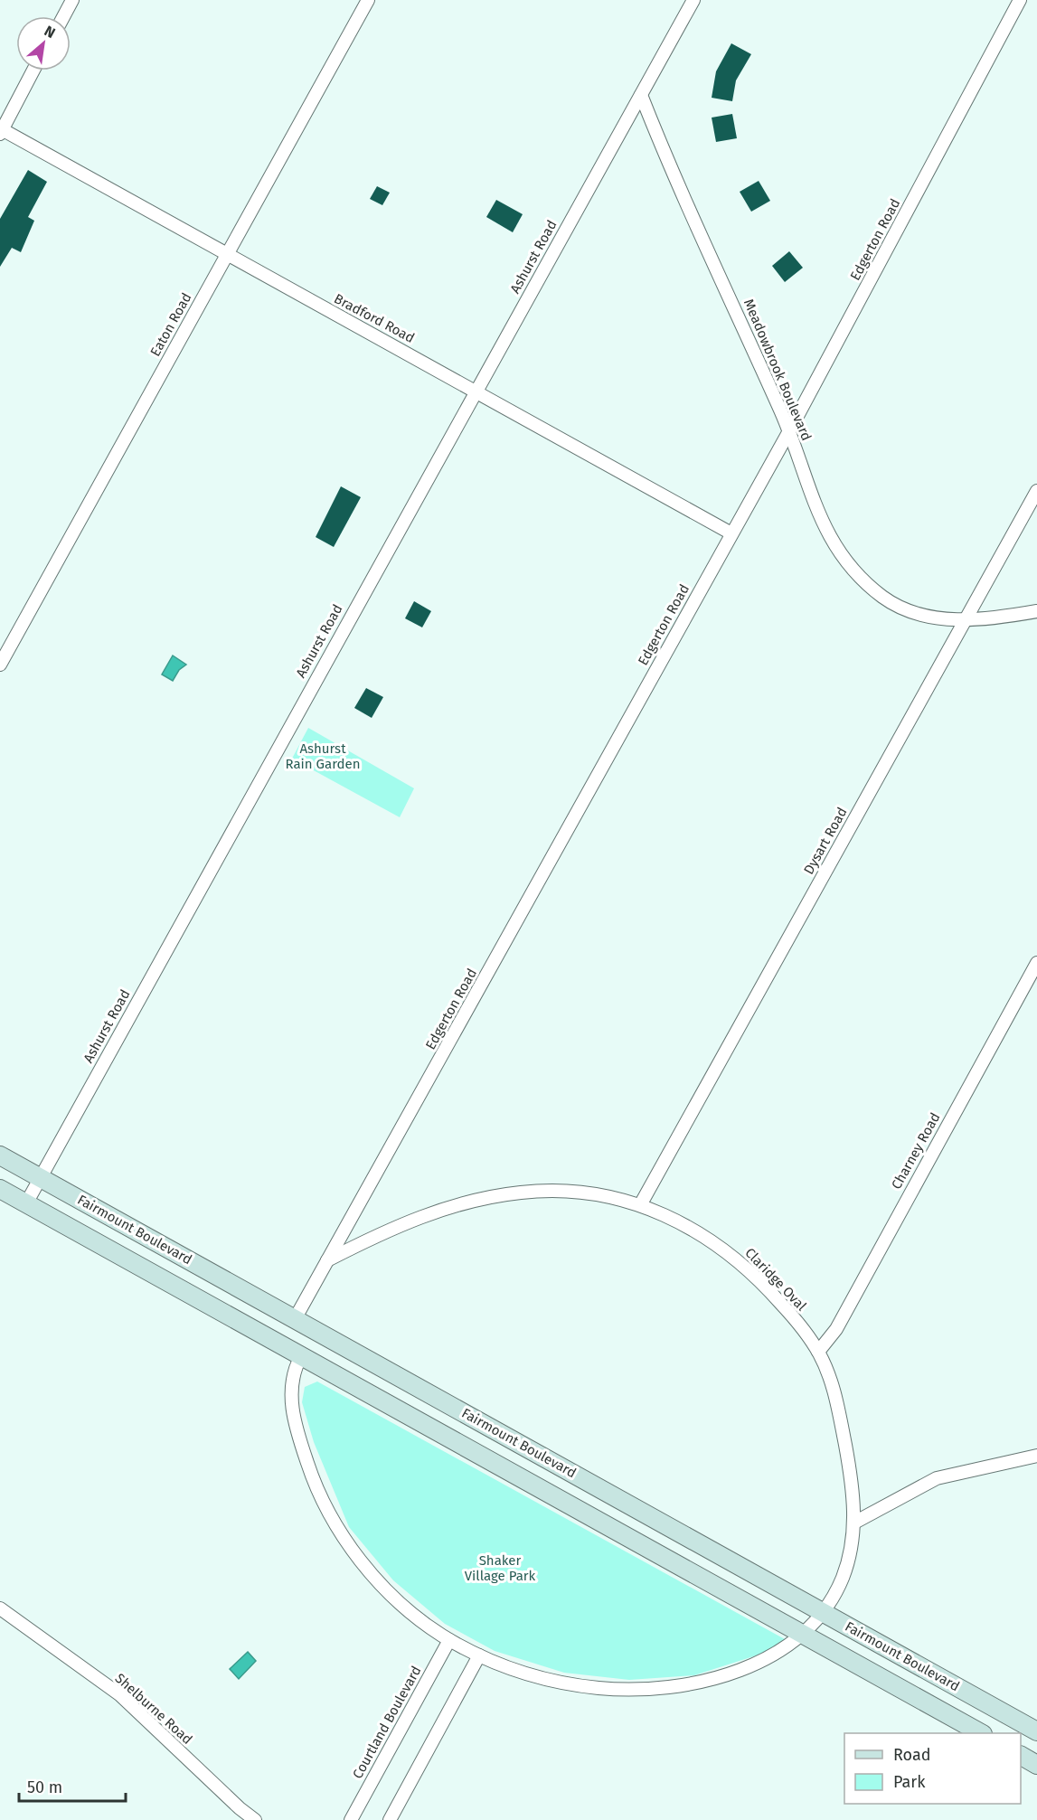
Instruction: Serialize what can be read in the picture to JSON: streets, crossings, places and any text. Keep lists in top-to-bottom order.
{
  "streets": {
    "main road": ["Fairmount Boulevard"],
    "street": [
      "Edgerton Road",
      "Ashurst Road",
      "Bradford Road",
      "Eaton Road",
      "Meadowbrook Boulevard",
      "Dysart Road",
      "Charney Road",
      "Claridge Oval",
      "Shelburne Road",
      "Courtland Boulevard"
    ]
  },
  "crossings": [
    ["Edgerton Road", "Bradford Road"],
    ["Edgerton Road", "Meadowbrook Boulevard"],
    ["Edgerton Road", "Claridge Oval"],
    ["Ashurst Road", "Bradford Road"],
    ["Ashurst Road", "Meadowbrook Boulevard"],
    ["Ashurst Road", "Fairmount Boulevard"],
    ["Bradford Road", "Eaton Road"],
    ["Meadowbrook Boulevard", "Dysart Road"],
    ["Dysart Road", "Claridge Oval"],
    ["Charney Road", "Claridge Oval"],
    ["Fairmount Boulevard", "Claridge Oval"],
    ["Claridge Oval", "Courtland Boulevard"]
  ],
  "parks": ["Ashurst Rain Garden", "Shaker Village Park"],
  "legend": ["Road", "Park"],
  "scale_bar": "50 m",
  "north": "top right"
}
